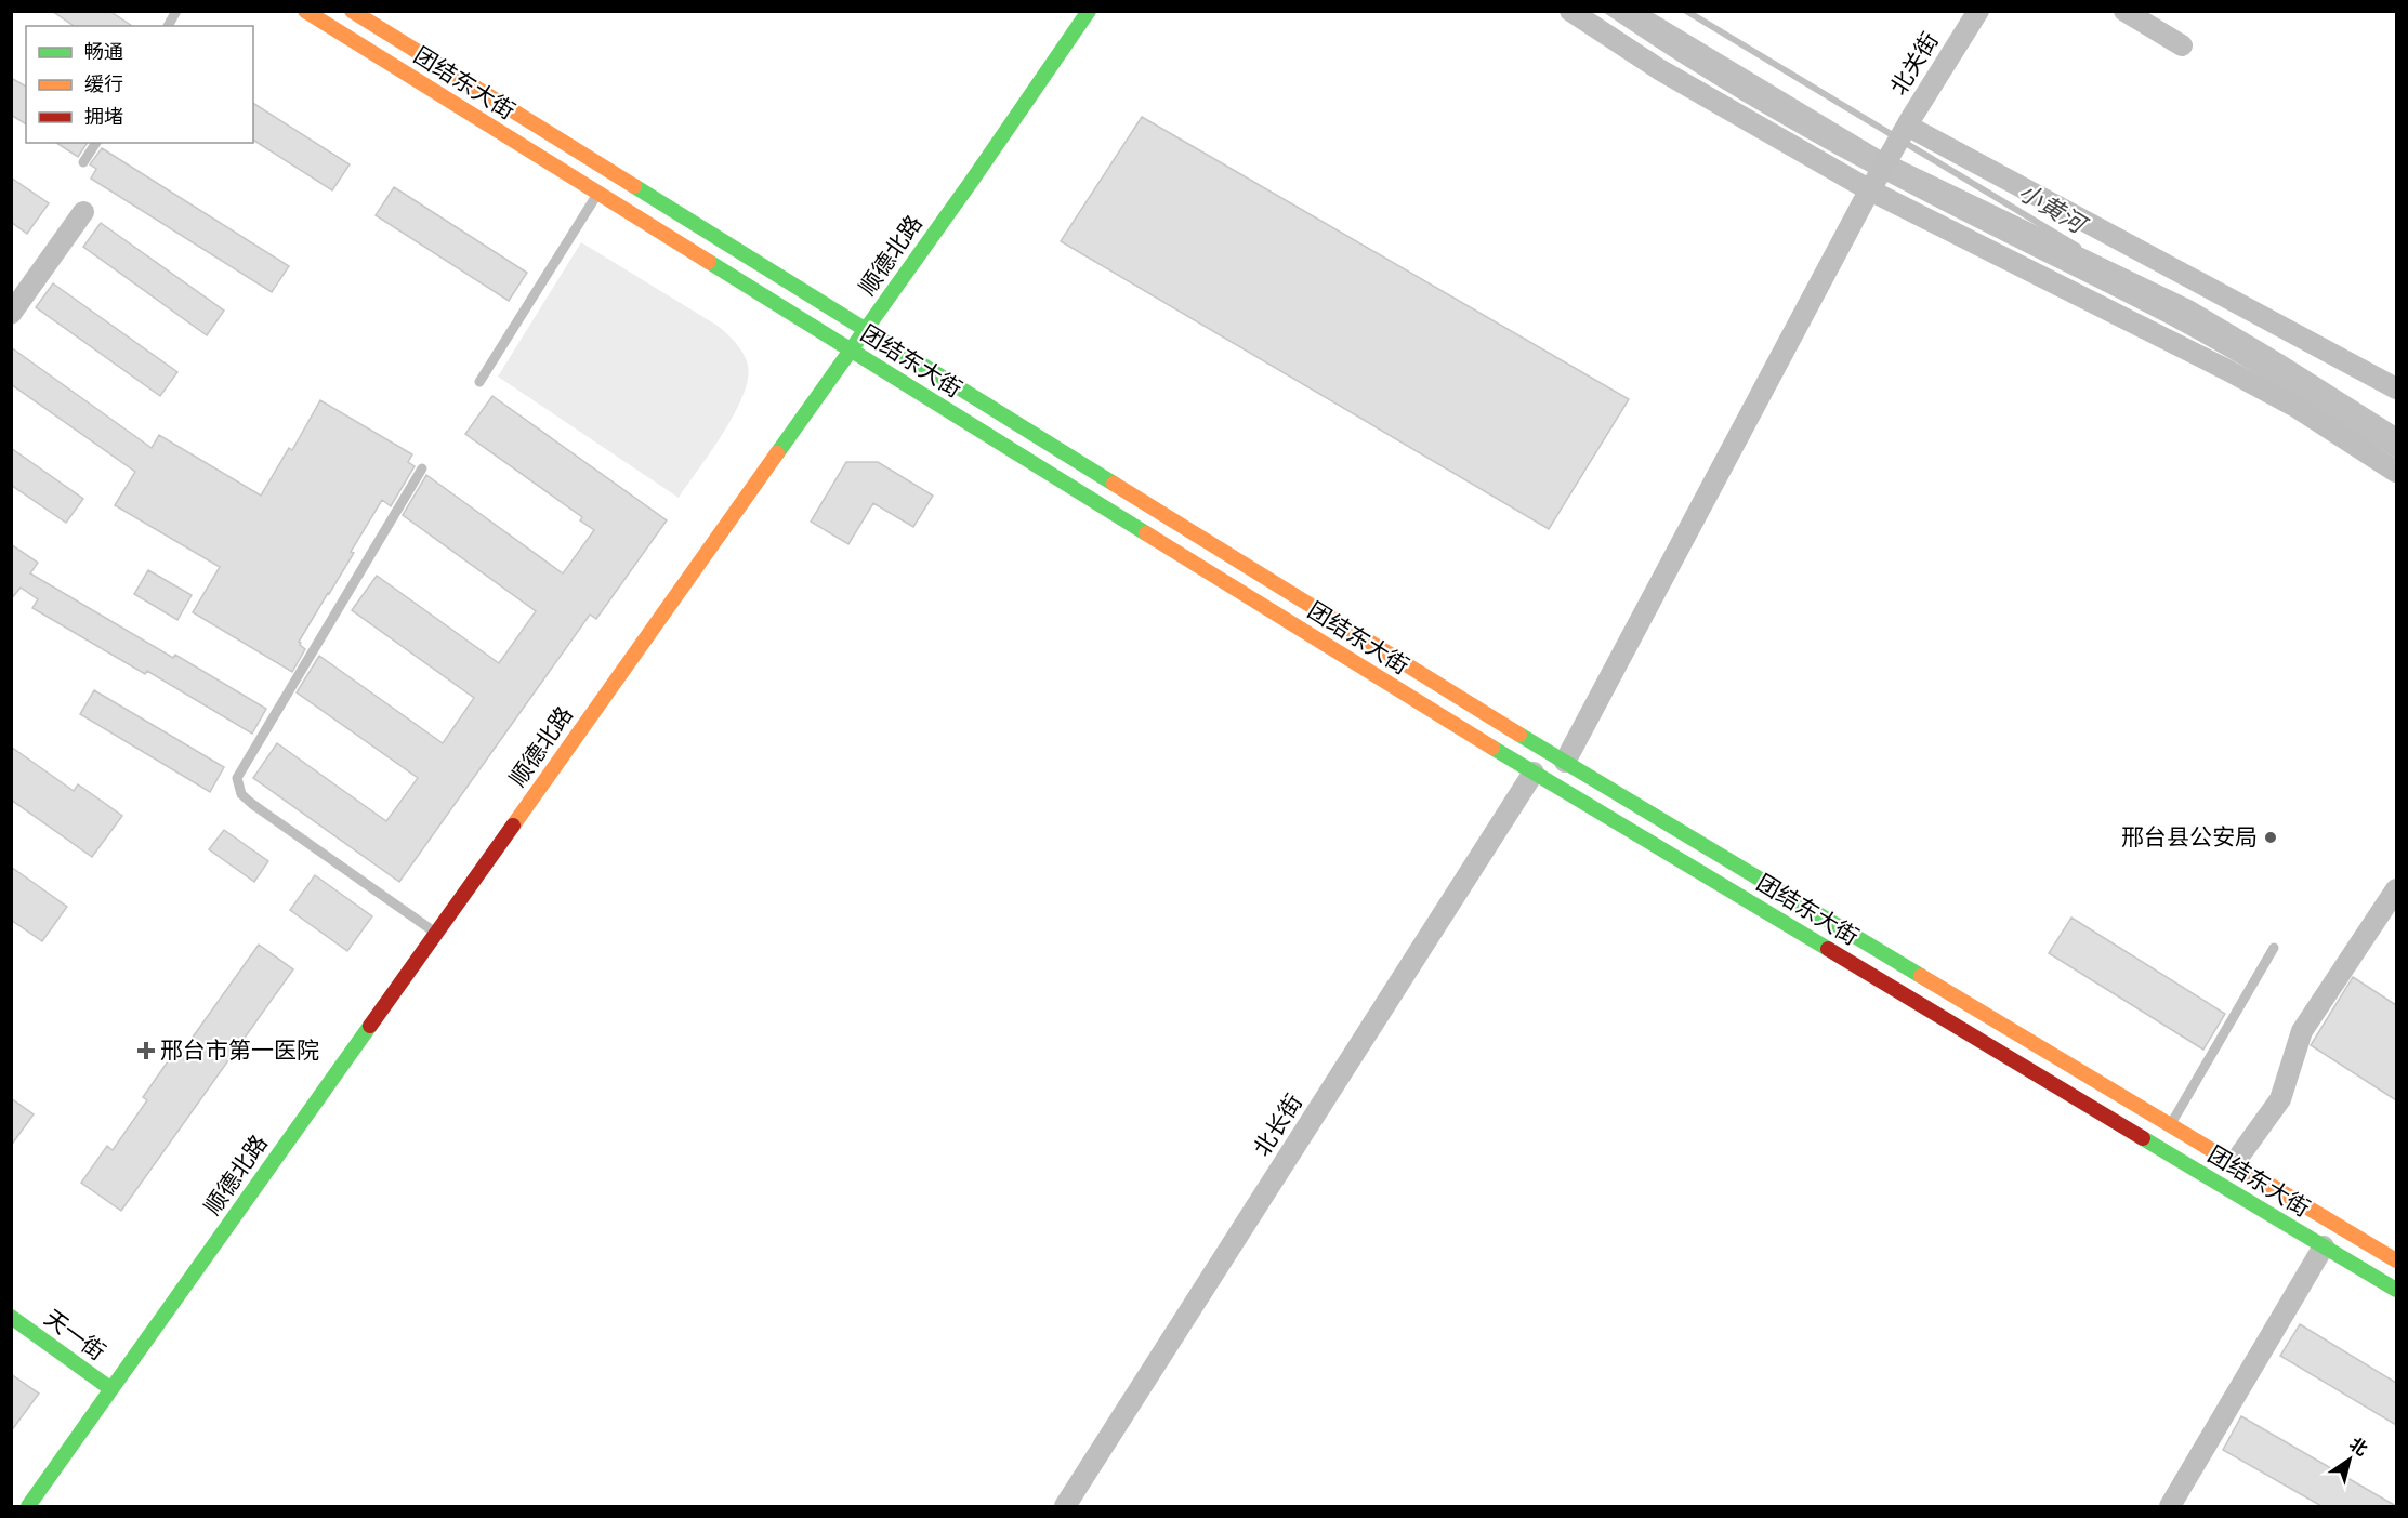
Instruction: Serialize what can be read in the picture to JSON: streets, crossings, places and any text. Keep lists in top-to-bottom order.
{
  "streets": {
    "main road": ["团结东大街", "顺德北路", "天一街"],
    "street": ["北关街", "北长街"]
  },
  "crossings": [
    ["北关街", "团结东大街"],
    ["团结东大街", "顺德北路"],
    ["团结东大街", "北长街"],
    ["顺德北路", "天一街"]
  ],
  "water": ["小黄河"],
  "places": {
    "other": ["邢台县公安局"],
    "health": ["邢台市第一医院"]
  },
  "legend": ["畅通", "缓行", "拥堵"],
  "north": "top right"
}
